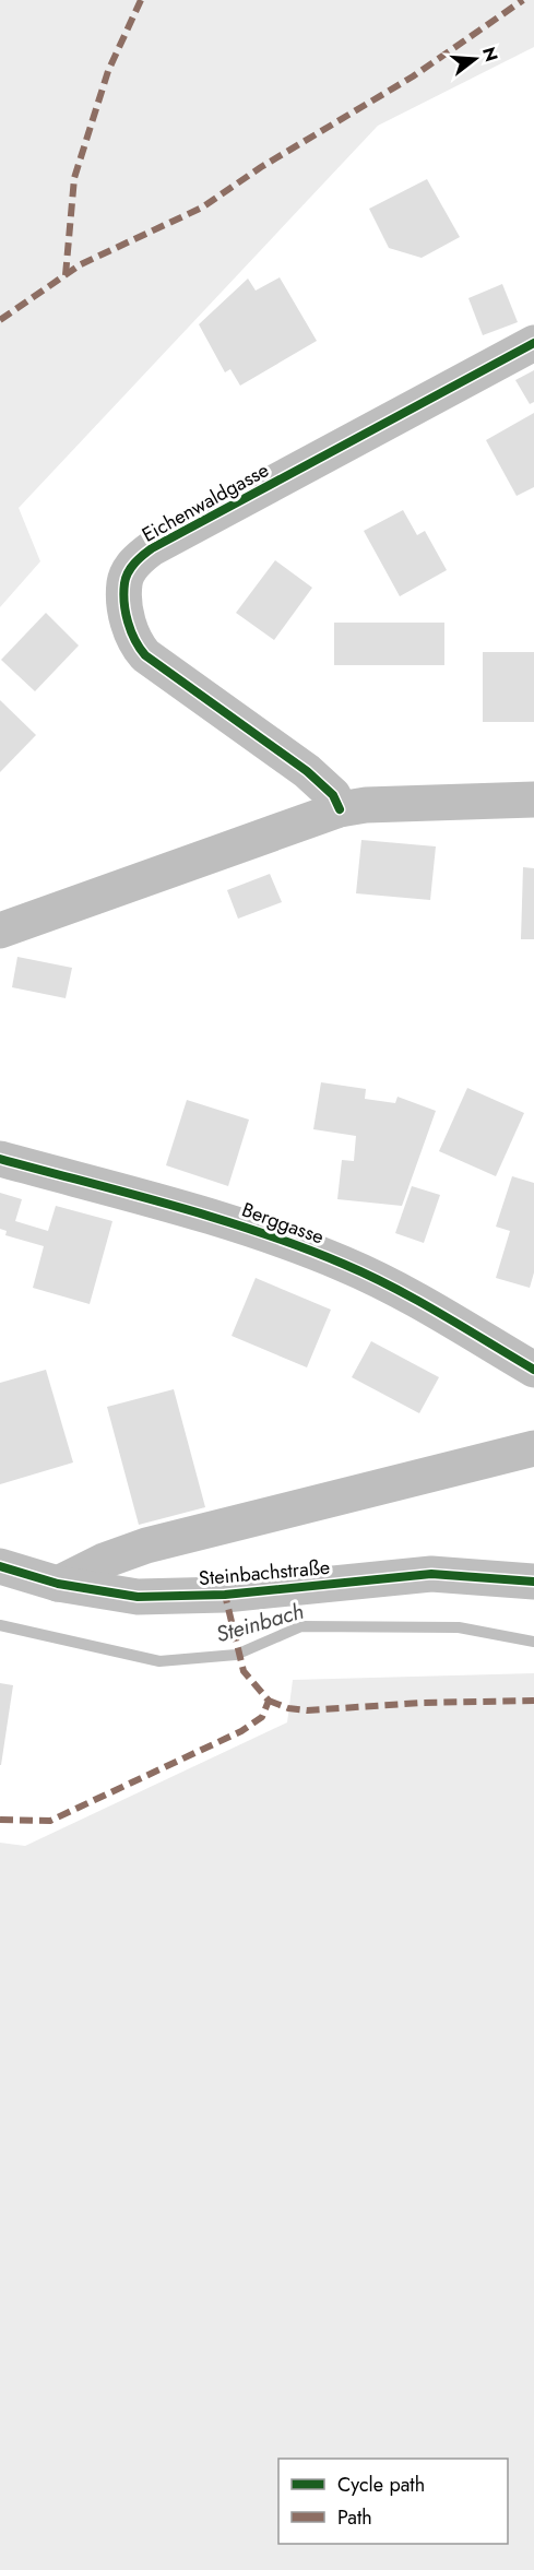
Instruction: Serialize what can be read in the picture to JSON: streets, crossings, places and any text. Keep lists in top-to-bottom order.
{
  "streets": {
    "street": ["Eichenwaldgasse", "Berggasse", "Steinbachstraße"]
  },
  "water": ["Steinbach"],
  "legend": ["Cycle path", "Path"],
  "north": "right"
}
